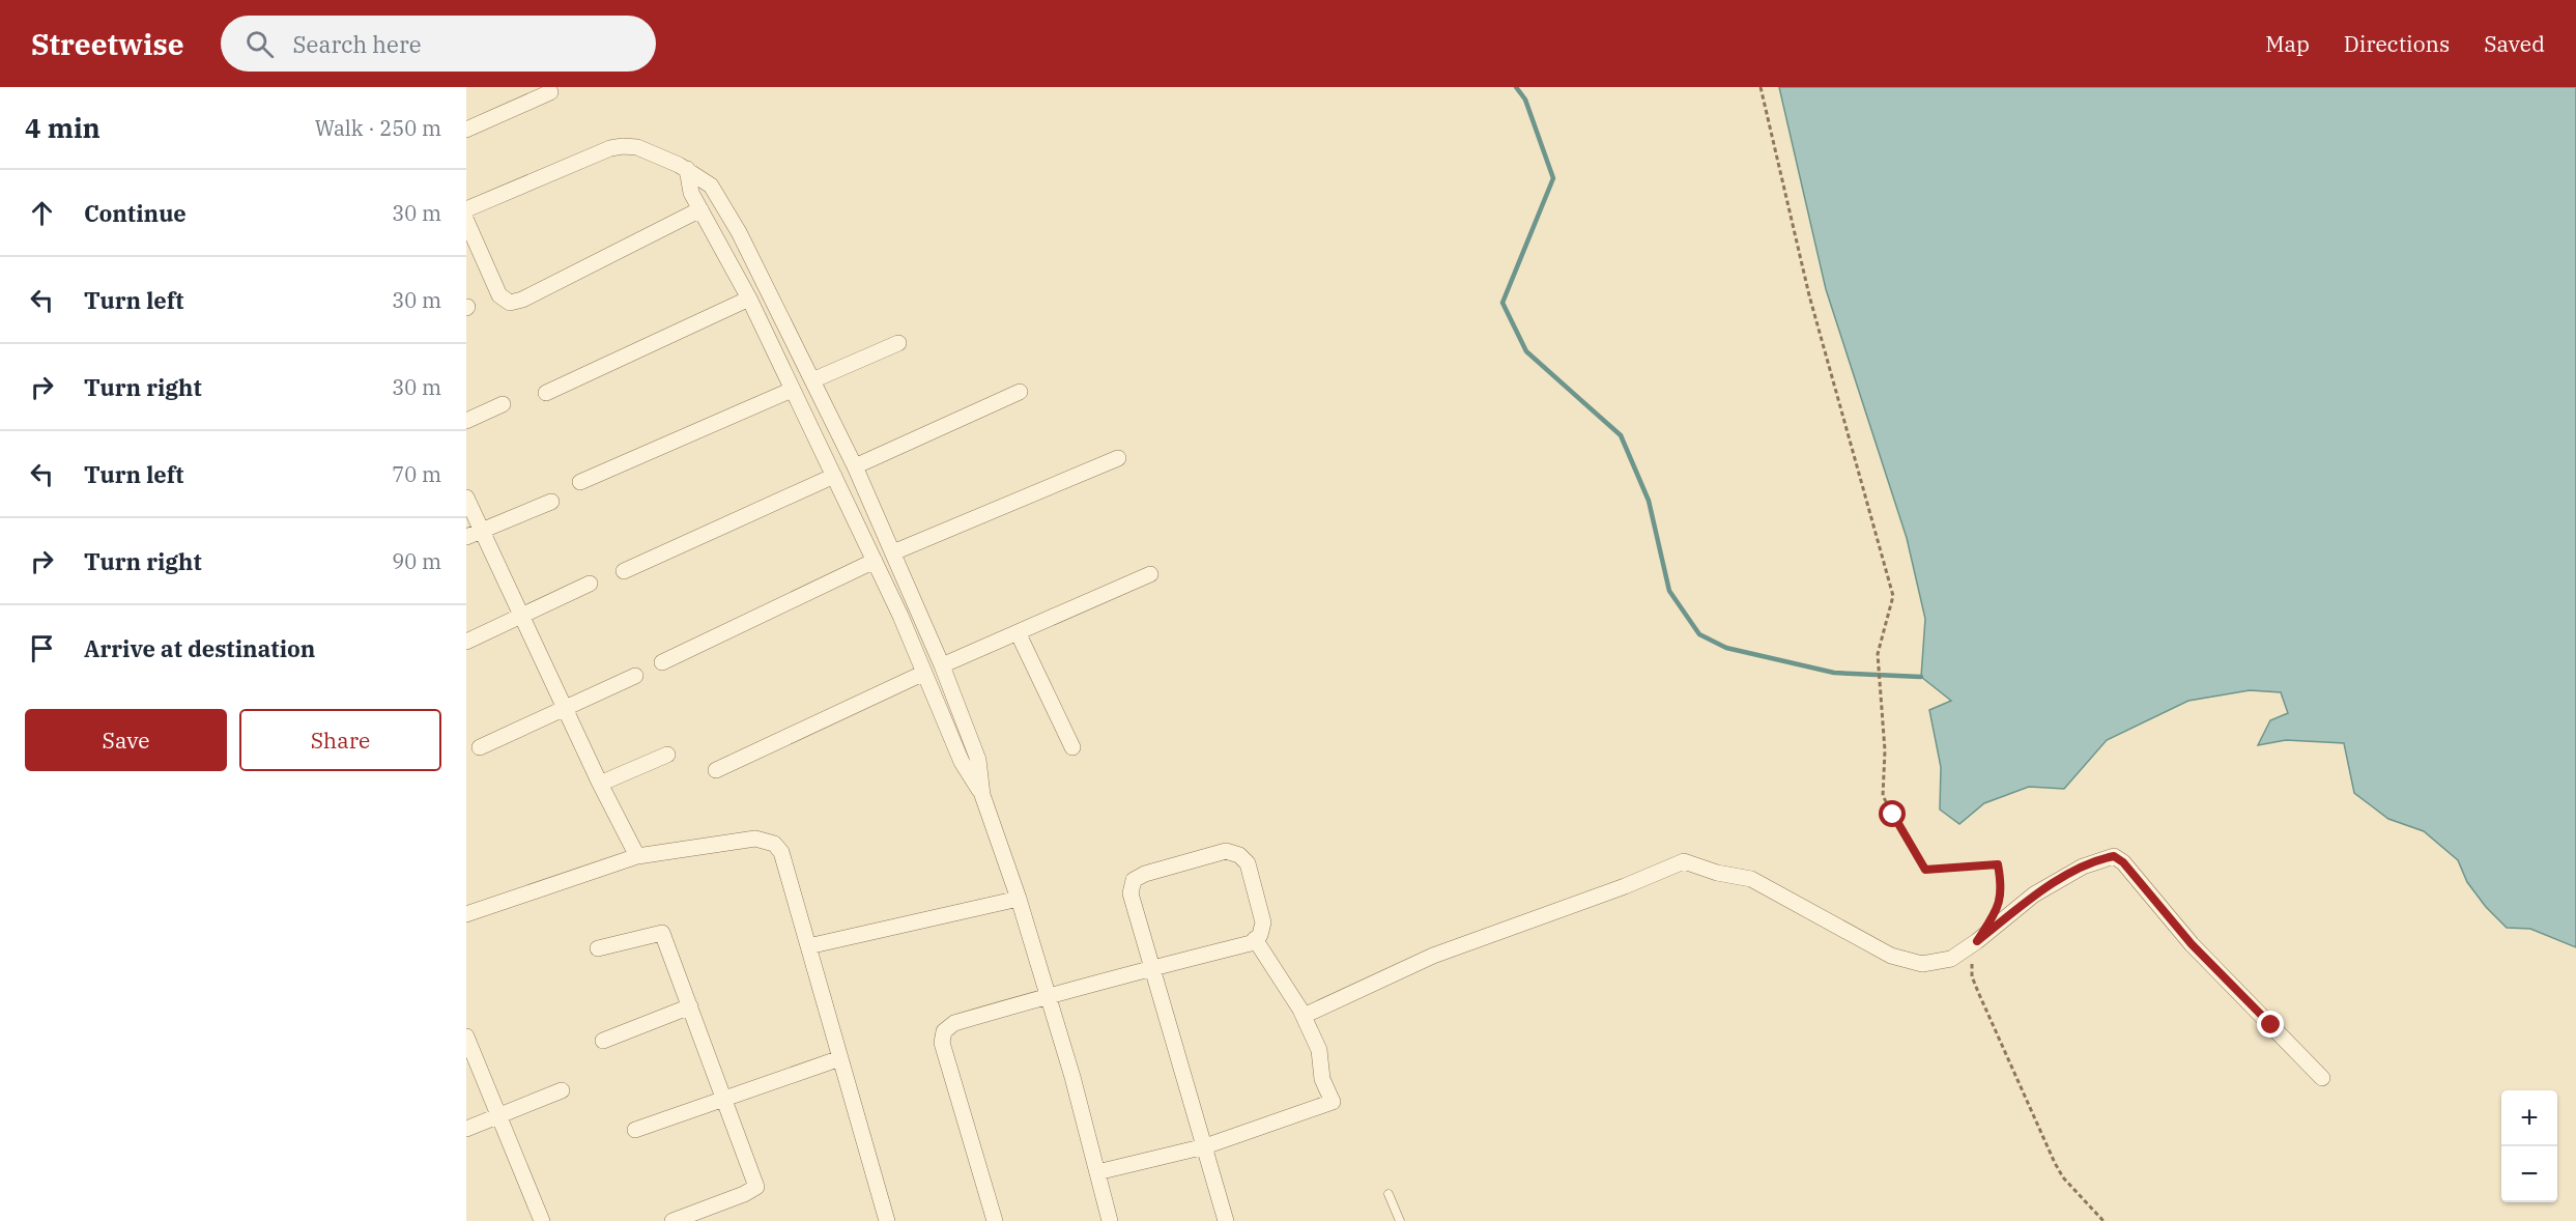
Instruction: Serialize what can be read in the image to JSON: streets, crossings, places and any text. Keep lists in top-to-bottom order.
{
  "page": {
    "header": "Streetwise",
    "search": "Search here",
    "nav": ["Map", "Directions", "Saved"],
    "heading": ["4 min", "Walk · 250 m"],
    "list": [
      ["Continue", "30 m"],
      ["Turn left", "30 m"],
      ["Turn right", "30 m"],
      ["Turn left", "70 m"],
      ["Turn right", "90 m"],
      "Arrive at destination"
    ],
    "buttons": ["Save", "Share"],
    "map_buttons": ["+", "−"]
  }
}
